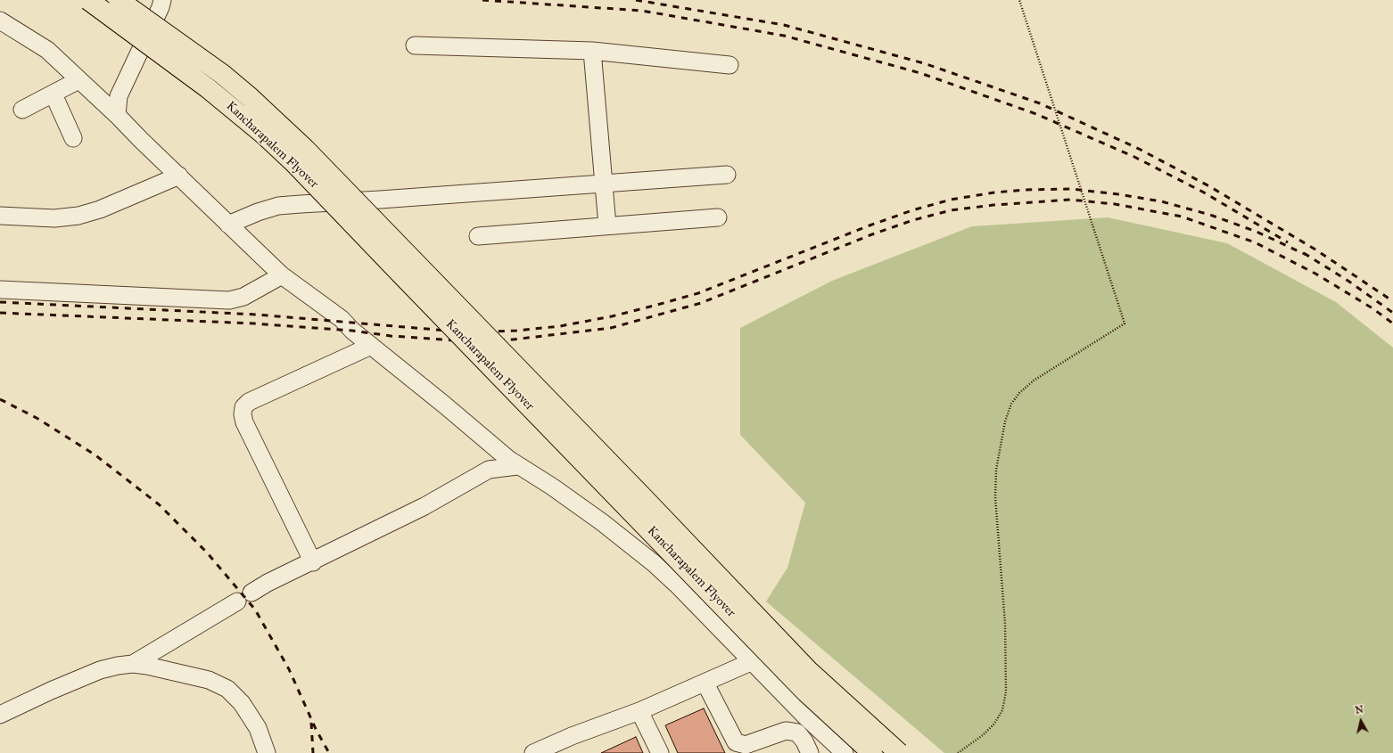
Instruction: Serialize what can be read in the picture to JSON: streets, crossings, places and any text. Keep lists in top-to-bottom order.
{
  "streets": {
    "main road": ["Kancharapalem Flyover"]
  },
  "north": "top"
}
